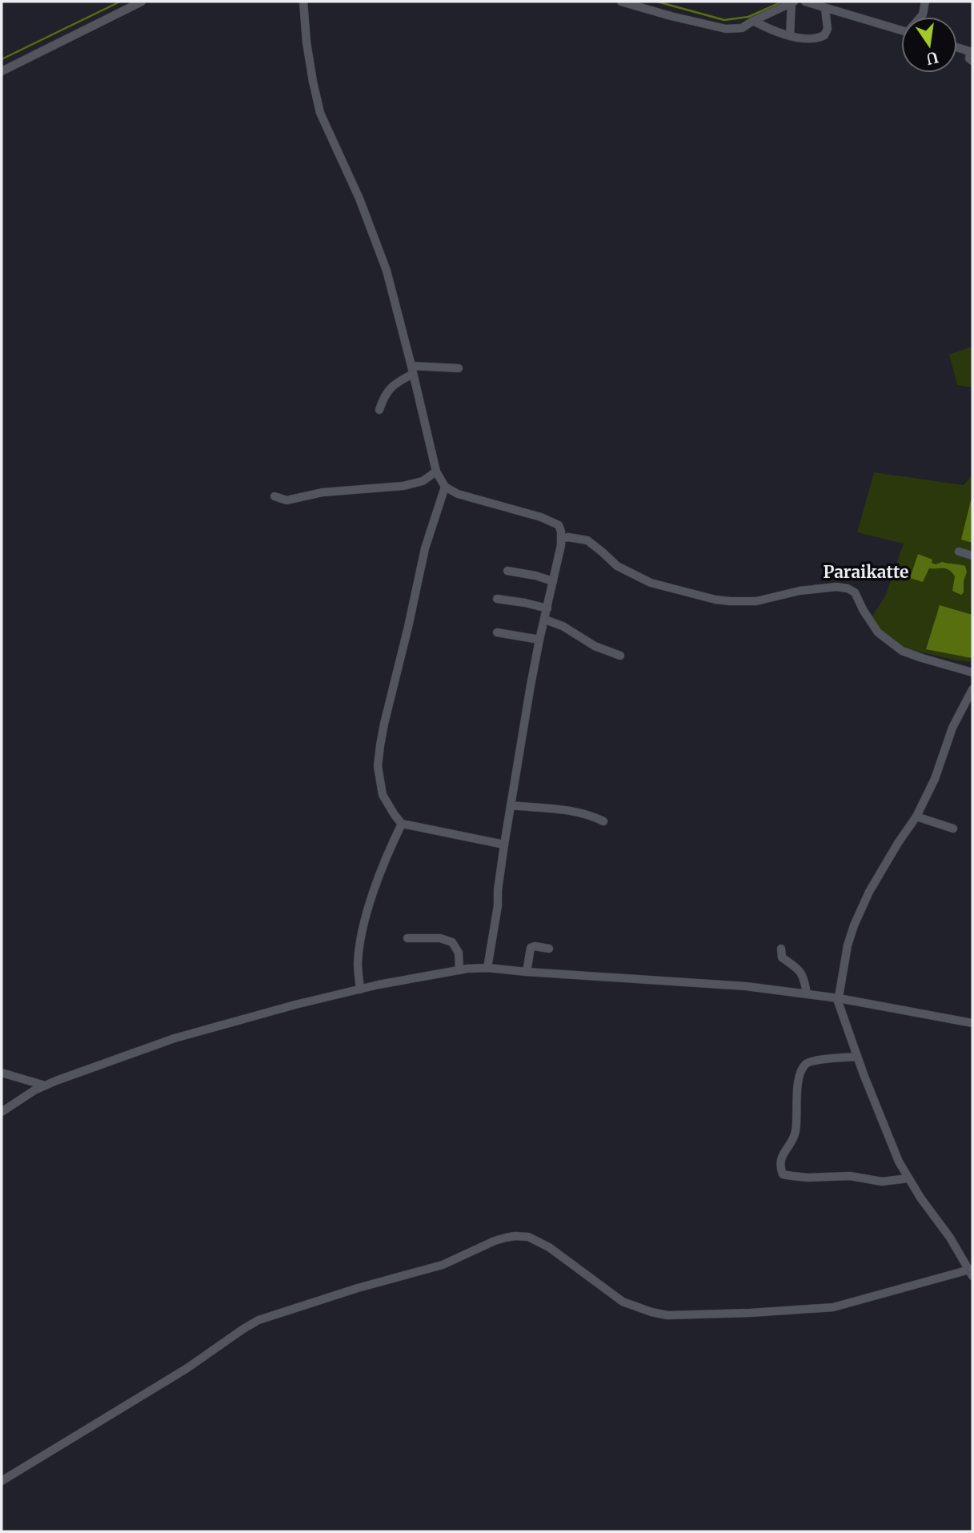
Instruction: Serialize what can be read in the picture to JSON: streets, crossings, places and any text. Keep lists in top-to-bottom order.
{
  "districts": ["Paraikatte"],
  "north": "bottom"
}
